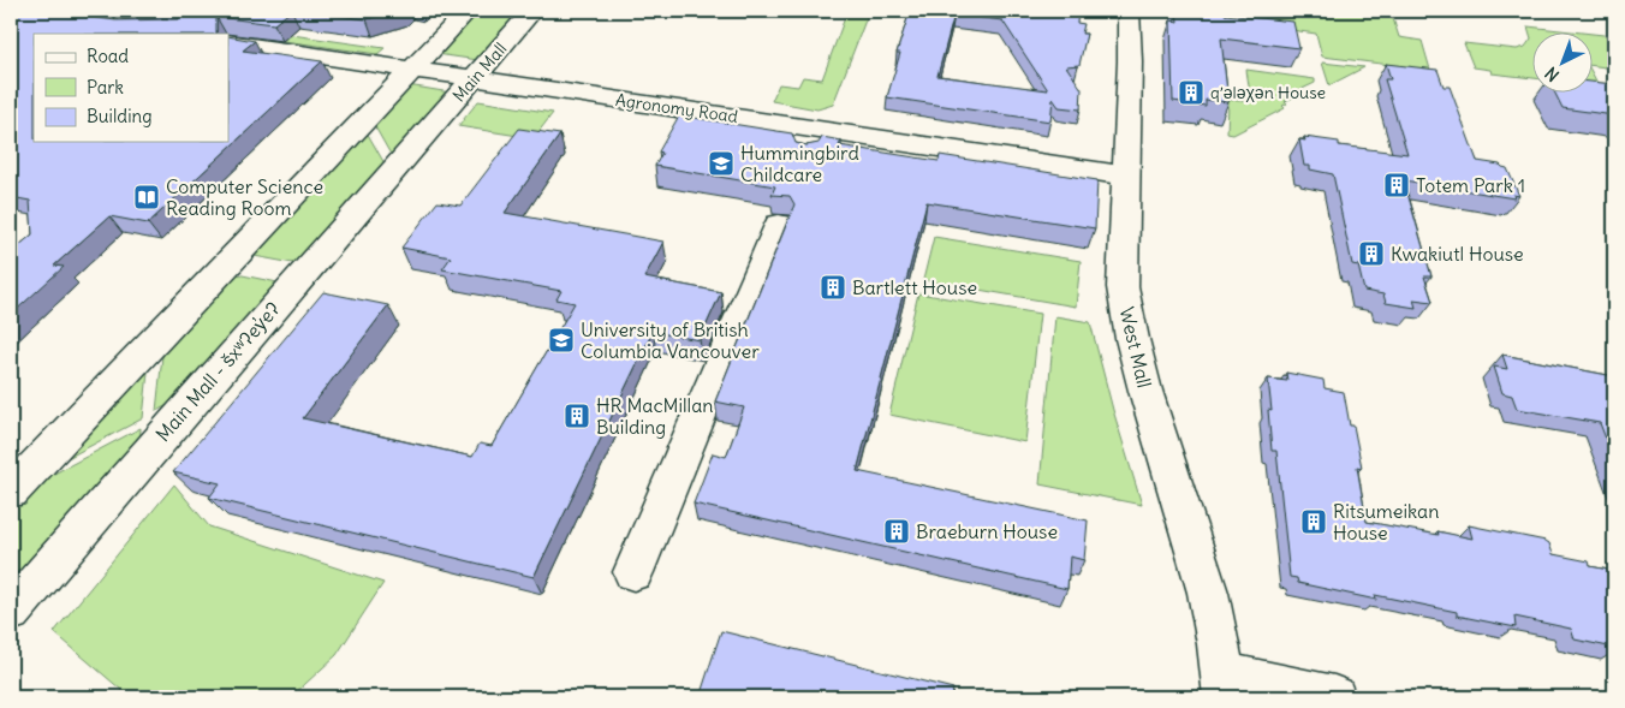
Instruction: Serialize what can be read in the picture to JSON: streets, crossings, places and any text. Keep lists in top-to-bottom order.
{
  "streets": {
    "street": [
      "Main Mall",
      "Agronomy Road",
      "West Mall",
      "Main Mall - šxʷʔey̓eʔ"
    ]
  },
  "crossings": [
    ["Main Mall", "Agronomy Road"],
    ["Main Mall", "Main Mall - šxʷʔey̓eʔ"],
    ["Agronomy Road", "West Mall"]
  ],
  "places": {
    "building": [
      "q’ələχən House",
      "Totem Park 1",
      "Kwakiutl House",
      "Bartlett House",
      "HR MacMillan Building",
      "Ritsumeikan House",
      "Braeburn House"
    ],
    "school or university": ["Hummingbird Childcare", "University of British Columbia Vancouver"],
    "library": ["Computer Science Reading Room"]
  },
  "legend": ["Road", "Park", "Building"],
  "north": "bottom left"
}
